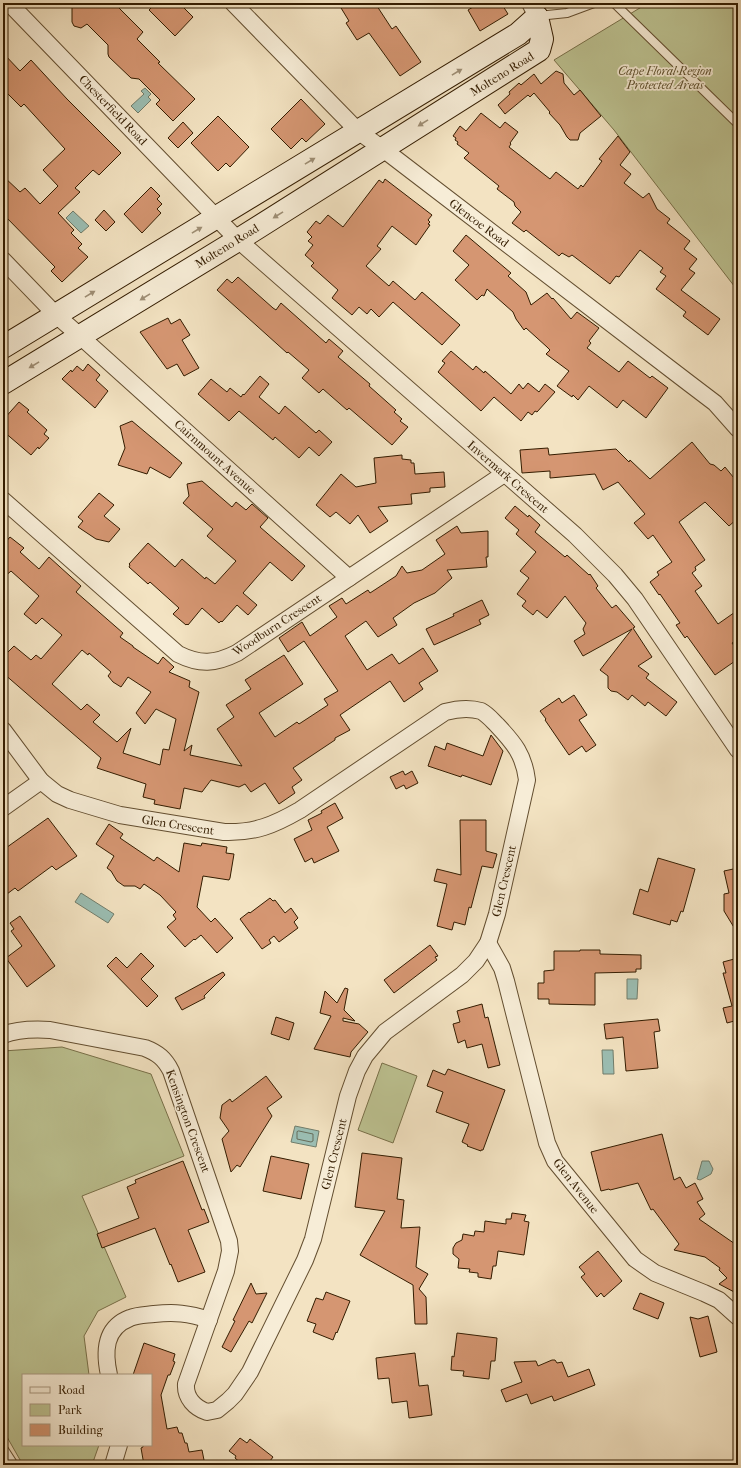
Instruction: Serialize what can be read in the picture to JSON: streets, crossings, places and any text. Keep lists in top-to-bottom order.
{
  "streets": {
    "street": [
      "Molteno Road",
      "Chesterfield Road",
      "Glencoe Road",
      "Cairnmount Avenue",
      "Invermark Crescent",
      "Woodburn Crescent",
      "Glen Crescent",
      "Kensington Crescent",
      "Glen Avenue"
    ]
  },
  "crossings": [
    ["Molteno Road", "Chesterfield Road"],
    ["Molteno Road", "Glencoe Road"],
    ["Molteno Road", "Cairnmount Avenue"],
    ["Molteno Road", "Invermark Crescent"],
    ["Chesterfield Road", "Invermark Crescent"],
    ["Cairnmount Avenue", "Woodburn Crescent"],
    ["Invermark Crescent", "Woodburn Crescent"],
    ["Glen Crescent", "Kensington Crescent"],
    ["Glen Crescent", "Glen Avenue"]
  ],
  "parks": ["Cape Floral Region Protected Areas"],
  "legend": ["Road", "Park", "Building"]
}
